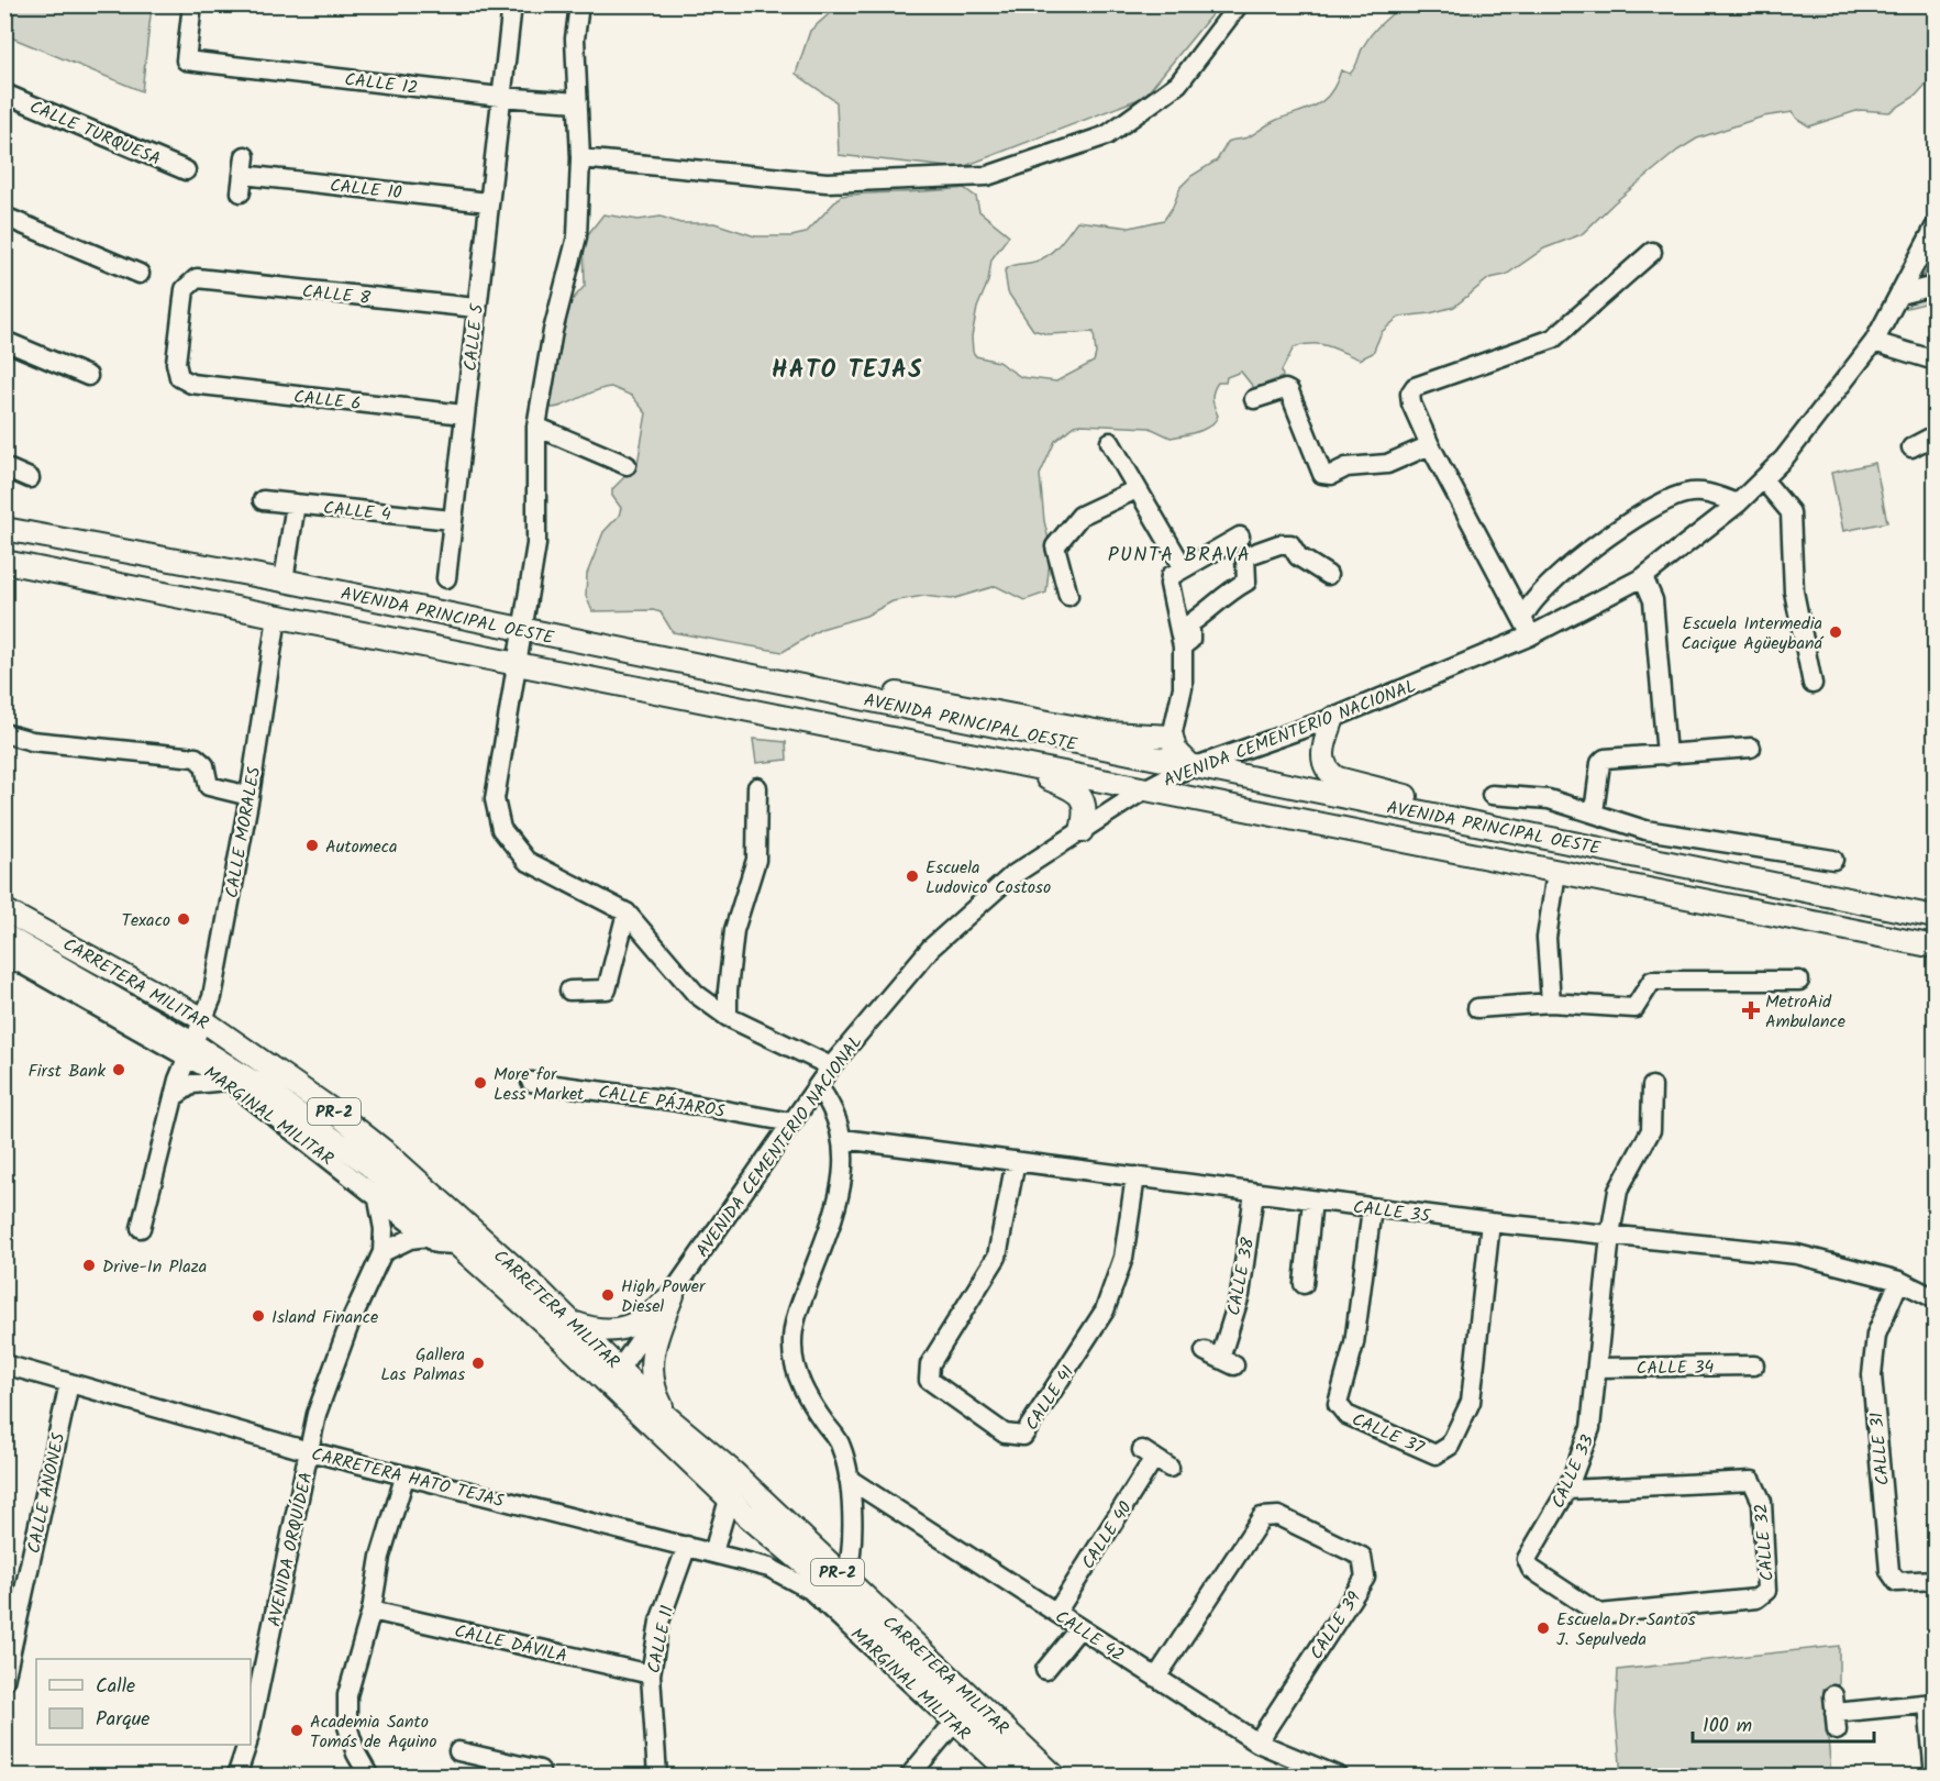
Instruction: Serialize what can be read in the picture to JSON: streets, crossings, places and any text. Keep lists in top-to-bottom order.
{
  "streets": {
    "main road": ["AVENIDA PRINCIPAL OESTE", "CARRETERA MILITAR", "PR-2"],
    "street": [
      "CALLE 12",
      "CALLE TURQUESA",
      "CALLE 10",
      "CALLE 8",
      "CALLE 5",
      "CALLE 6",
      "CALLE 4",
      "AVENIDA CEMENTERIO NACIONAL",
      "CALLE MORALES",
      "CALLE PÁJAROS",
      "MARGINAL MILITAR",
      "CALLE 35",
      "CALLE 38",
      "CALLE 34",
      "CALLE 41",
      "CALLE 37",
      "CALLE 31",
      "CALLE 33",
      "CARRETERA HATO TEJAS",
      "CALLE ANONES",
      "CALLE 40",
      "CALLE 32",
      "AVENIDA ORQUÍDEA",
      "CALLE 39",
      "CALLE 42",
      "CALLE 11",
      "CALLE DÁVILA"
    ]
  },
  "crossings": [
    ["CALLE 12", "CALLE 5"],
    ["CALLE 10", "CALLE 5"],
    ["CALLE 8", "CALLE 5"],
    ["CALLE 8", "CALLE 6"],
    ["CALLE 5", "CALLE 6"],
    ["CALLE 5", "CALLE 4"],
    ["AVENIDA PRINCIPAL OESTE", "AVENIDA CEMENTERIO NACIONAL"],
    ["AVENIDA PRINCIPAL OESTE", "CALLE MORALES"],
    ["AVENIDA CEMENTERIO NACIONAL", "CARRETERA MILITAR"],
    ["AVENIDA CEMENTERIO NACIONAL", "CALLE PÁJAROS"],
    ["CALLE MORALES", "CARRETERA MILITAR"],
    ["CALLE MORALES", "MARGINAL MILITAR"],
    ["CARRETERA MILITAR", "MARGINAL MILITAR"],
    ["MARGINAL MILITAR", "CARRETERA HATO TEJAS"],
    ["CALLE 35", "CALLE 38"],
    ["CALLE 35", "CALLE 41"],
    ["CALLE 35", "CALLE 37"],
    ["CALLE 35", "CALLE 31"],
    ["CALLE 35", "CALLE 33"],
    ["CALLE 34", "CALLE 33"],
    ["CALLE 33", "CALLE 32"],
    ["CARRETERA HATO TEJAS", "CALLE ANONES"],
    ["CARRETERA HATO TEJAS", "AVENIDA ORQUÍDEA"],
    ["CARRETERA HATO TEJAS", "CALLE 11"],
    ["CALLE 40", "CALLE 42"],
    ["CALLE 39", "CALLE 42"],
    ["CALLE 11", "CALLE DÁVILA"]
  ],
  "districts": ["HATO TEJAS", "PUNTA BRAVA"],
  "places": {
    "other": [
      "Escuela Intermedia Cacique Agüeybaná",
      "Automeca",
      "Escuela Ludovico Costoso",
      "Texaco",
      "First Bank",
      "More for Less Market",
      "Drive-In Plaza",
      "High Power Diesel",
      "Island Finance",
      "Gallera Las Palmas",
      "Escuela Dr. Santos J. Sepulveda",
      "Academia Santo Tomás de Aquino"
    ],
    "health": ["MetroAid Ambulance"]
  },
  "legend": ["Calle", "Parque"],
  "scale_bar": "100 m"
}
